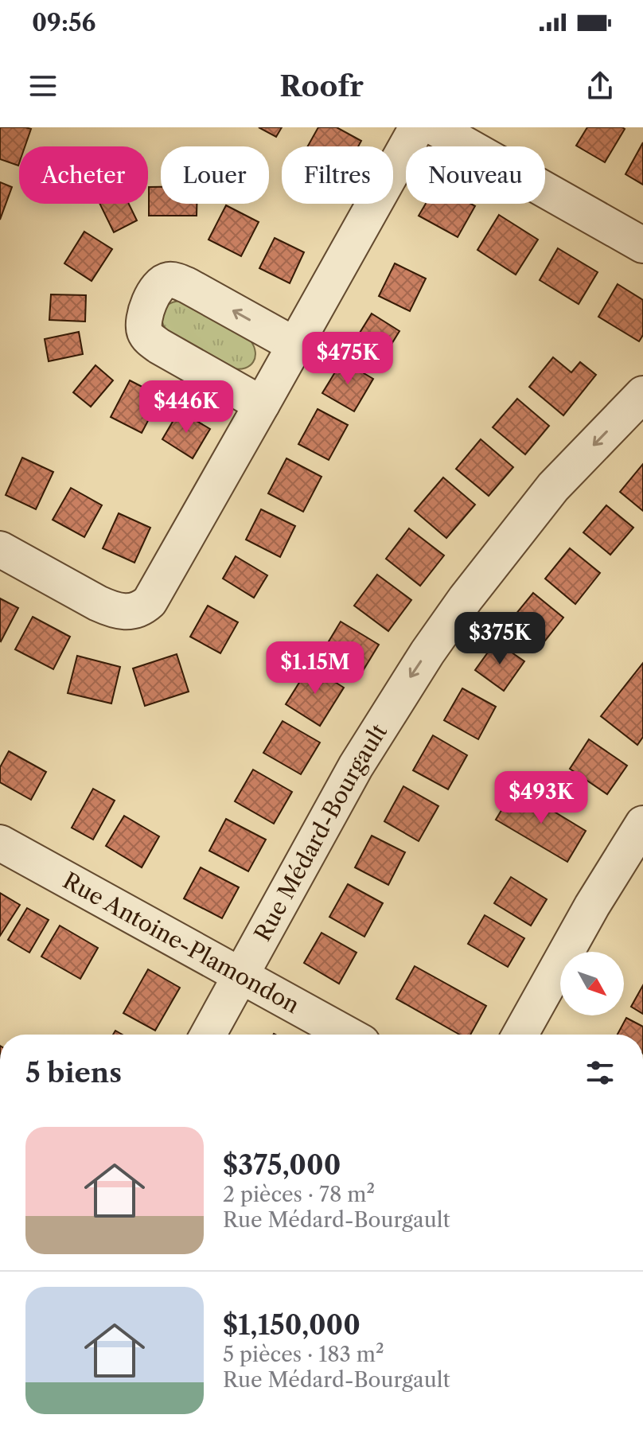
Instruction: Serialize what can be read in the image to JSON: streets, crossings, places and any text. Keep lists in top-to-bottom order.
{
  "streets": {
    "street": ["Rue Médard-Bourgault", "Rue Antoine-Plamondon"]
  },
  "crossings": [
    ["Rue Médard-Bourgault", "Rue Antoine-Plamondon"]
  ],
  "north": "bottom right",
  "page": {
    "status": "09:56",
    "header": "Roofr",
    "chip": [
      "Acheter",
      "Louer",
      "Filtres",
      "Nouveau"
    ],
    "price": [
      "$475K",
      "$446K",
      "$375K",
      "$1.15M",
      "$493K"
    ],
    "heading": "5 biens",
    "list": [
      {
        "name": "$375,000",
        "note": "2 pièces · 78 m² · Rue Médard-Bourgault"
      },
      {
        "name": "$1,150,000",
        "note": "5 pièces · 183 m² · Rue Médard-Bourgault"
      }
    ]
  }
}
